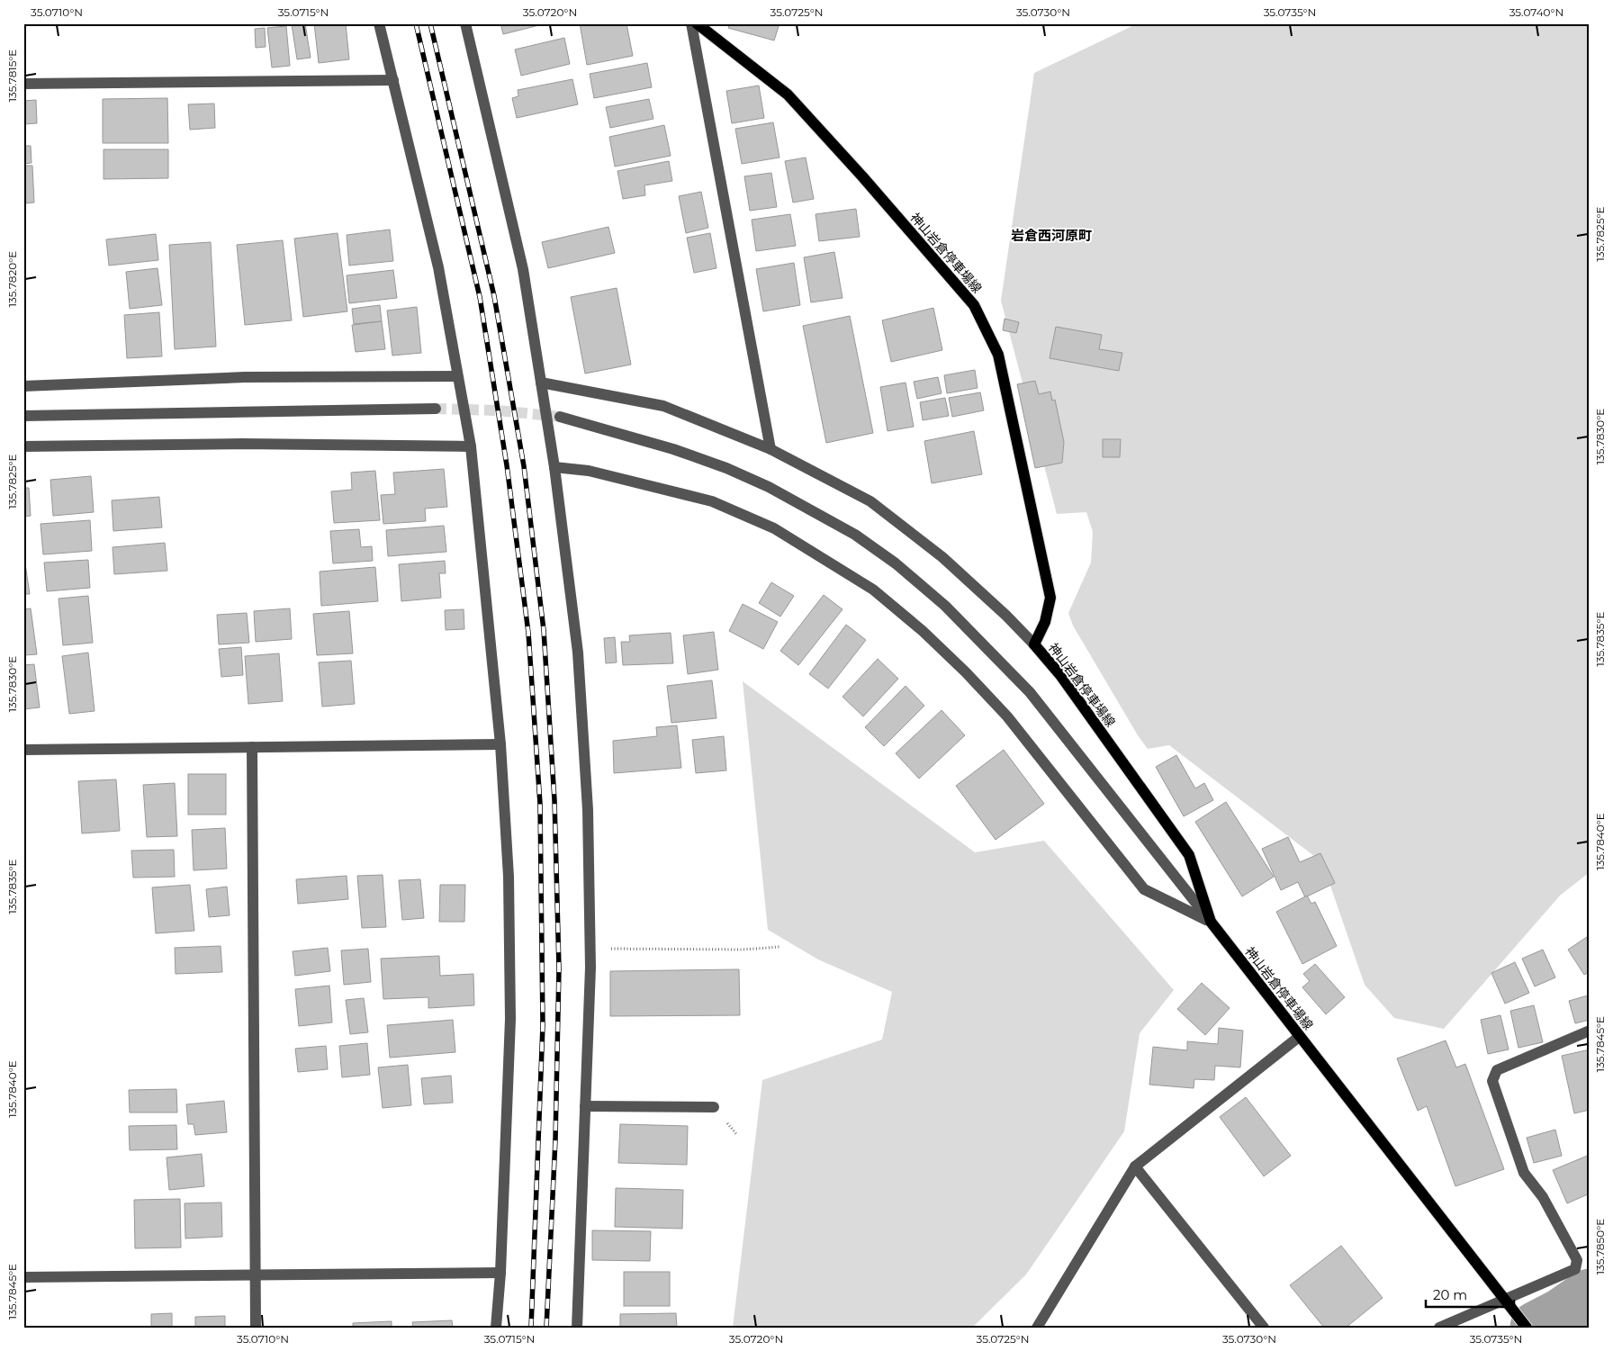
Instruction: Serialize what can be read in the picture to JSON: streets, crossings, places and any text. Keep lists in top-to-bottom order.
{
  "streets": {
    "main road": ["神山岩倉停車場線"]
  },
  "districts": ["岩倉西河原町"],
  "scale_bar": "20 m",
  "coordinates": [
    "35.0710°N",
    "35.0715°N",
    "35.0720°N",
    "35.0725°N",
    "35.0730°N",
    "35.0735°N",
    "35.0740°N",
    "135.7815°E",
    "135.7825°E",
    "135.7820°E",
    "135.7830°E",
    "135.7835°E",
    "135.7840°E",
    "135.7845°E",
    "135.7850°E"
  ]
}
